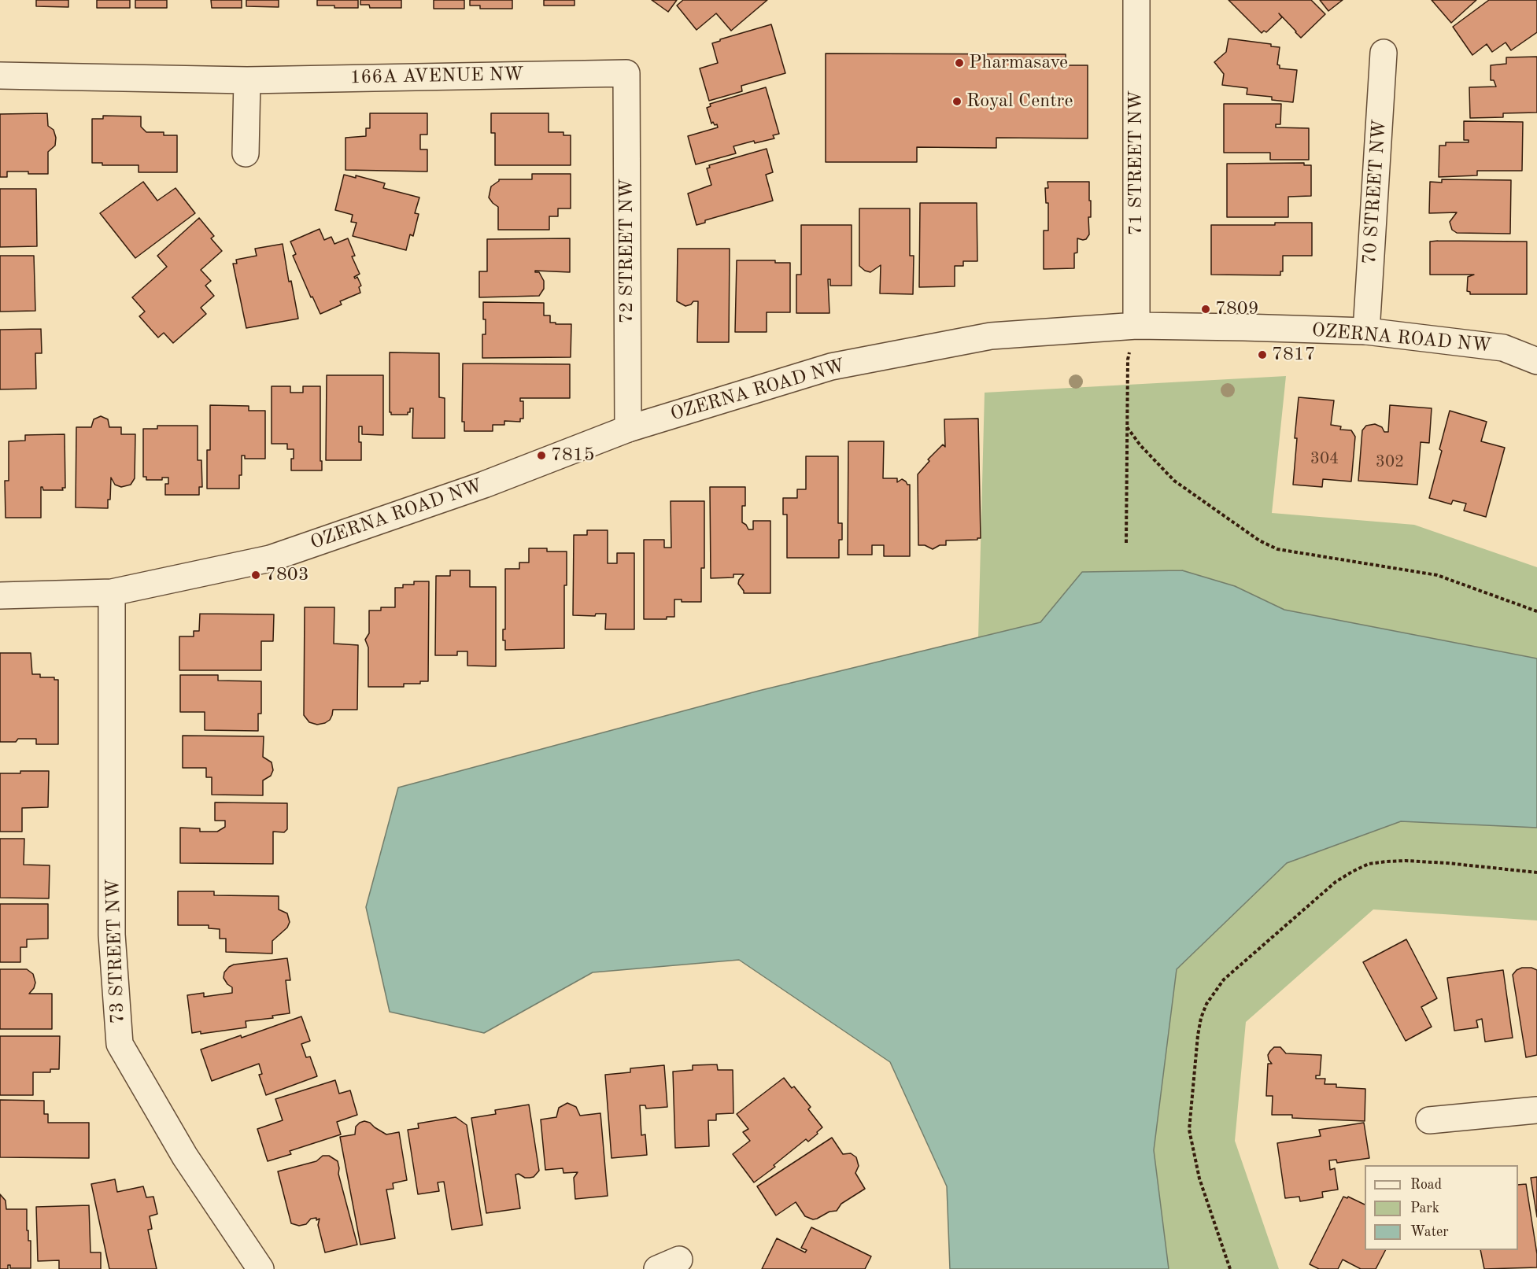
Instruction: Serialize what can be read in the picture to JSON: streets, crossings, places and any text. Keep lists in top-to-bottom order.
{
  "streets": {
    "street": [
      "166A AVENUE NW",
      "71 STREET NW",
      "70 STREET NW",
      "72 STREET NW",
      "OZERNA ROAD NW",
      "73 STREET NW"
    ]
  },
  "crossings": [
    ["166A AVENUE NW", "72 STREET NW"],
    ["71 STREET NW", "OZERNA ROAD NW"],
    ["70 STREET NW", "OZERNA ROAD NW"],
    ["72 STREET NW", "OZERNA ROAD NW"],
    ["OZERNA ROAD NW", "73 STREET NW"]
  ],
  "places": [
    "Pharmasave",
    "Royal Centre",
    "7809",
    "7817",
    "7815",
    "7803"
  ],
  "house_numbers": ["304", "302"],
  "legend": ["Road", "Park", "Water"]
}
